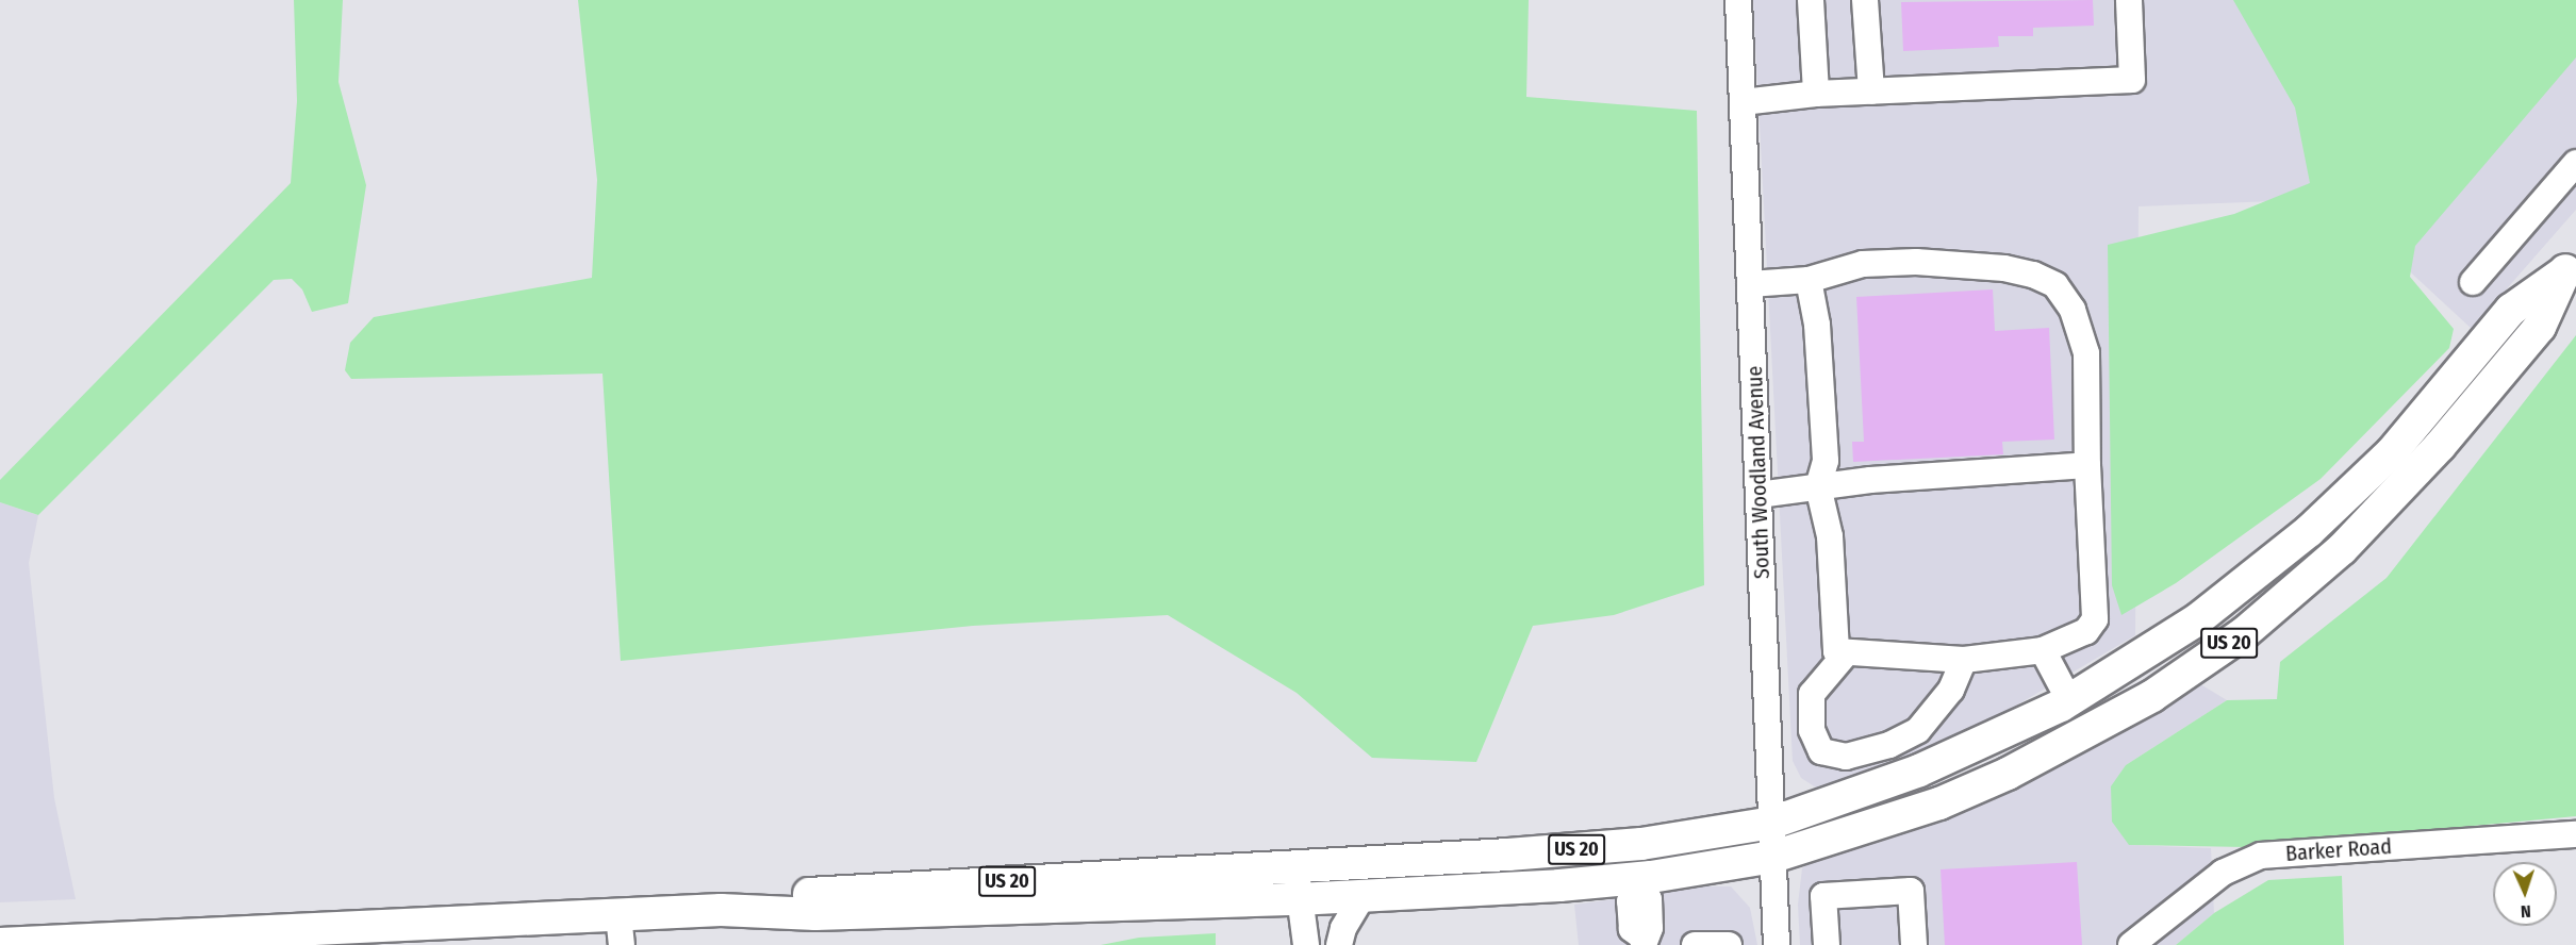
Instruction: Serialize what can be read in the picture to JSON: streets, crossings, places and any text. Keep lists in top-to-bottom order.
{
  "streets": {
    "main road": ["US 20"],
    "street": ["South Woodland Avenue", "Barker Road"]
  },
  "crossings": [
    ["South Woodland Avenue", "US 20"]
  ],
  "north": "bottom"
}
